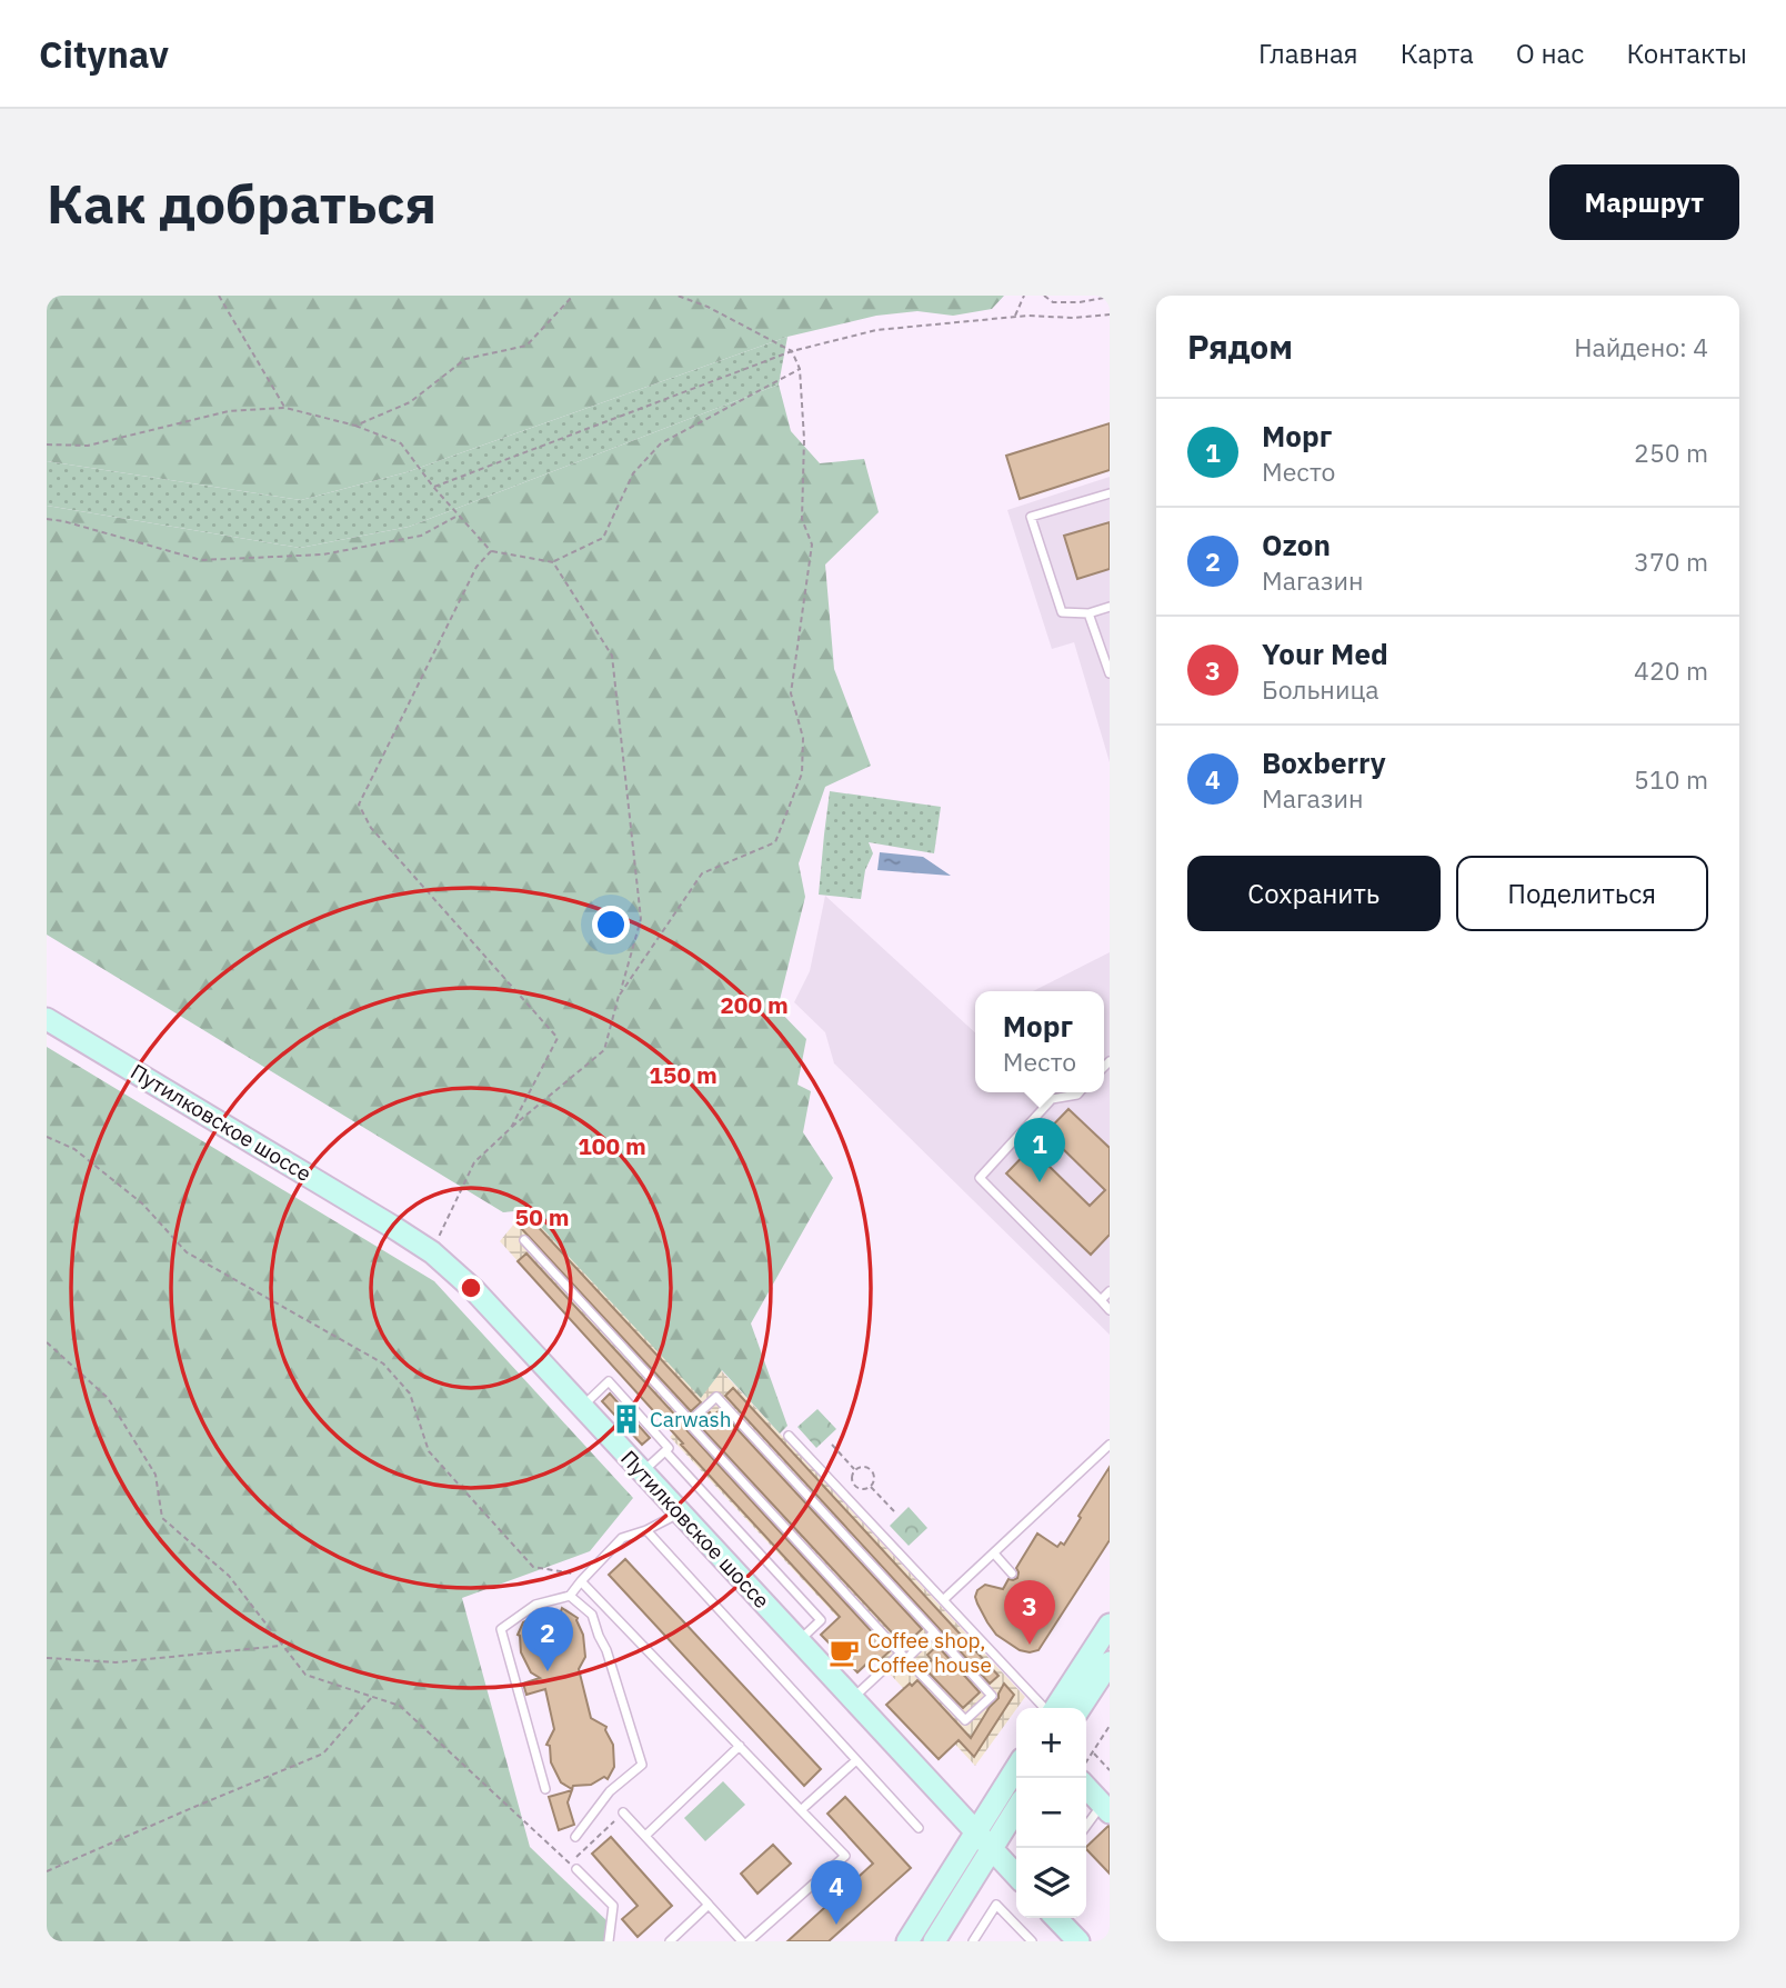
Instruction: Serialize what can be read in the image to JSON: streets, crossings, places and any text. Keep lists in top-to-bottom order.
{
  "streets": {
    "main road": ["Путилковское шоссе"]
  },
  "places": {
    "building": ["Carwash"],
    "cafe": ["Coffee shop, Coffee house"]
  },
  "page": {
    "header": "Citynav",
    "nav": [
      "Главная",
      "Карта",
      "О нас",
      "Контакты"
    ],
    "buttons": [
      "Маршрут",
      ["Сохранить", "Поделиться"]
    ],
    "title": "Как добраться",
    "heading": ["Рядом", "Найдено: 4"],
    "list": [
      {
        "mark": "1",
        "name": "Морг",
        "note": "Место",
        "value": "250 m"
      },
      {
        "mark": "2",
        "name": "Ozon",
        "note": "Магазин",
        "value": "370 m"
      },
      {
        "mark": "3",
        "name": "Your Med",
        "note": "Больница",
        "value": "420 m"
      },
      {
        "mark": "4",
        "name": "Boxberry",
        "note": "Магазин",
        "value": "510 m"
      }
    ],
    "popup": ["Морг", "Место"],
    "pins": [
      "1",
      "3",
      "2",
      "4"
    ],
    "map_buttons": ["+", "−"]
  },
  "rings": [
    "200 m",
    "150 m",
    "100 m",
    "50 m"
  ]
}
